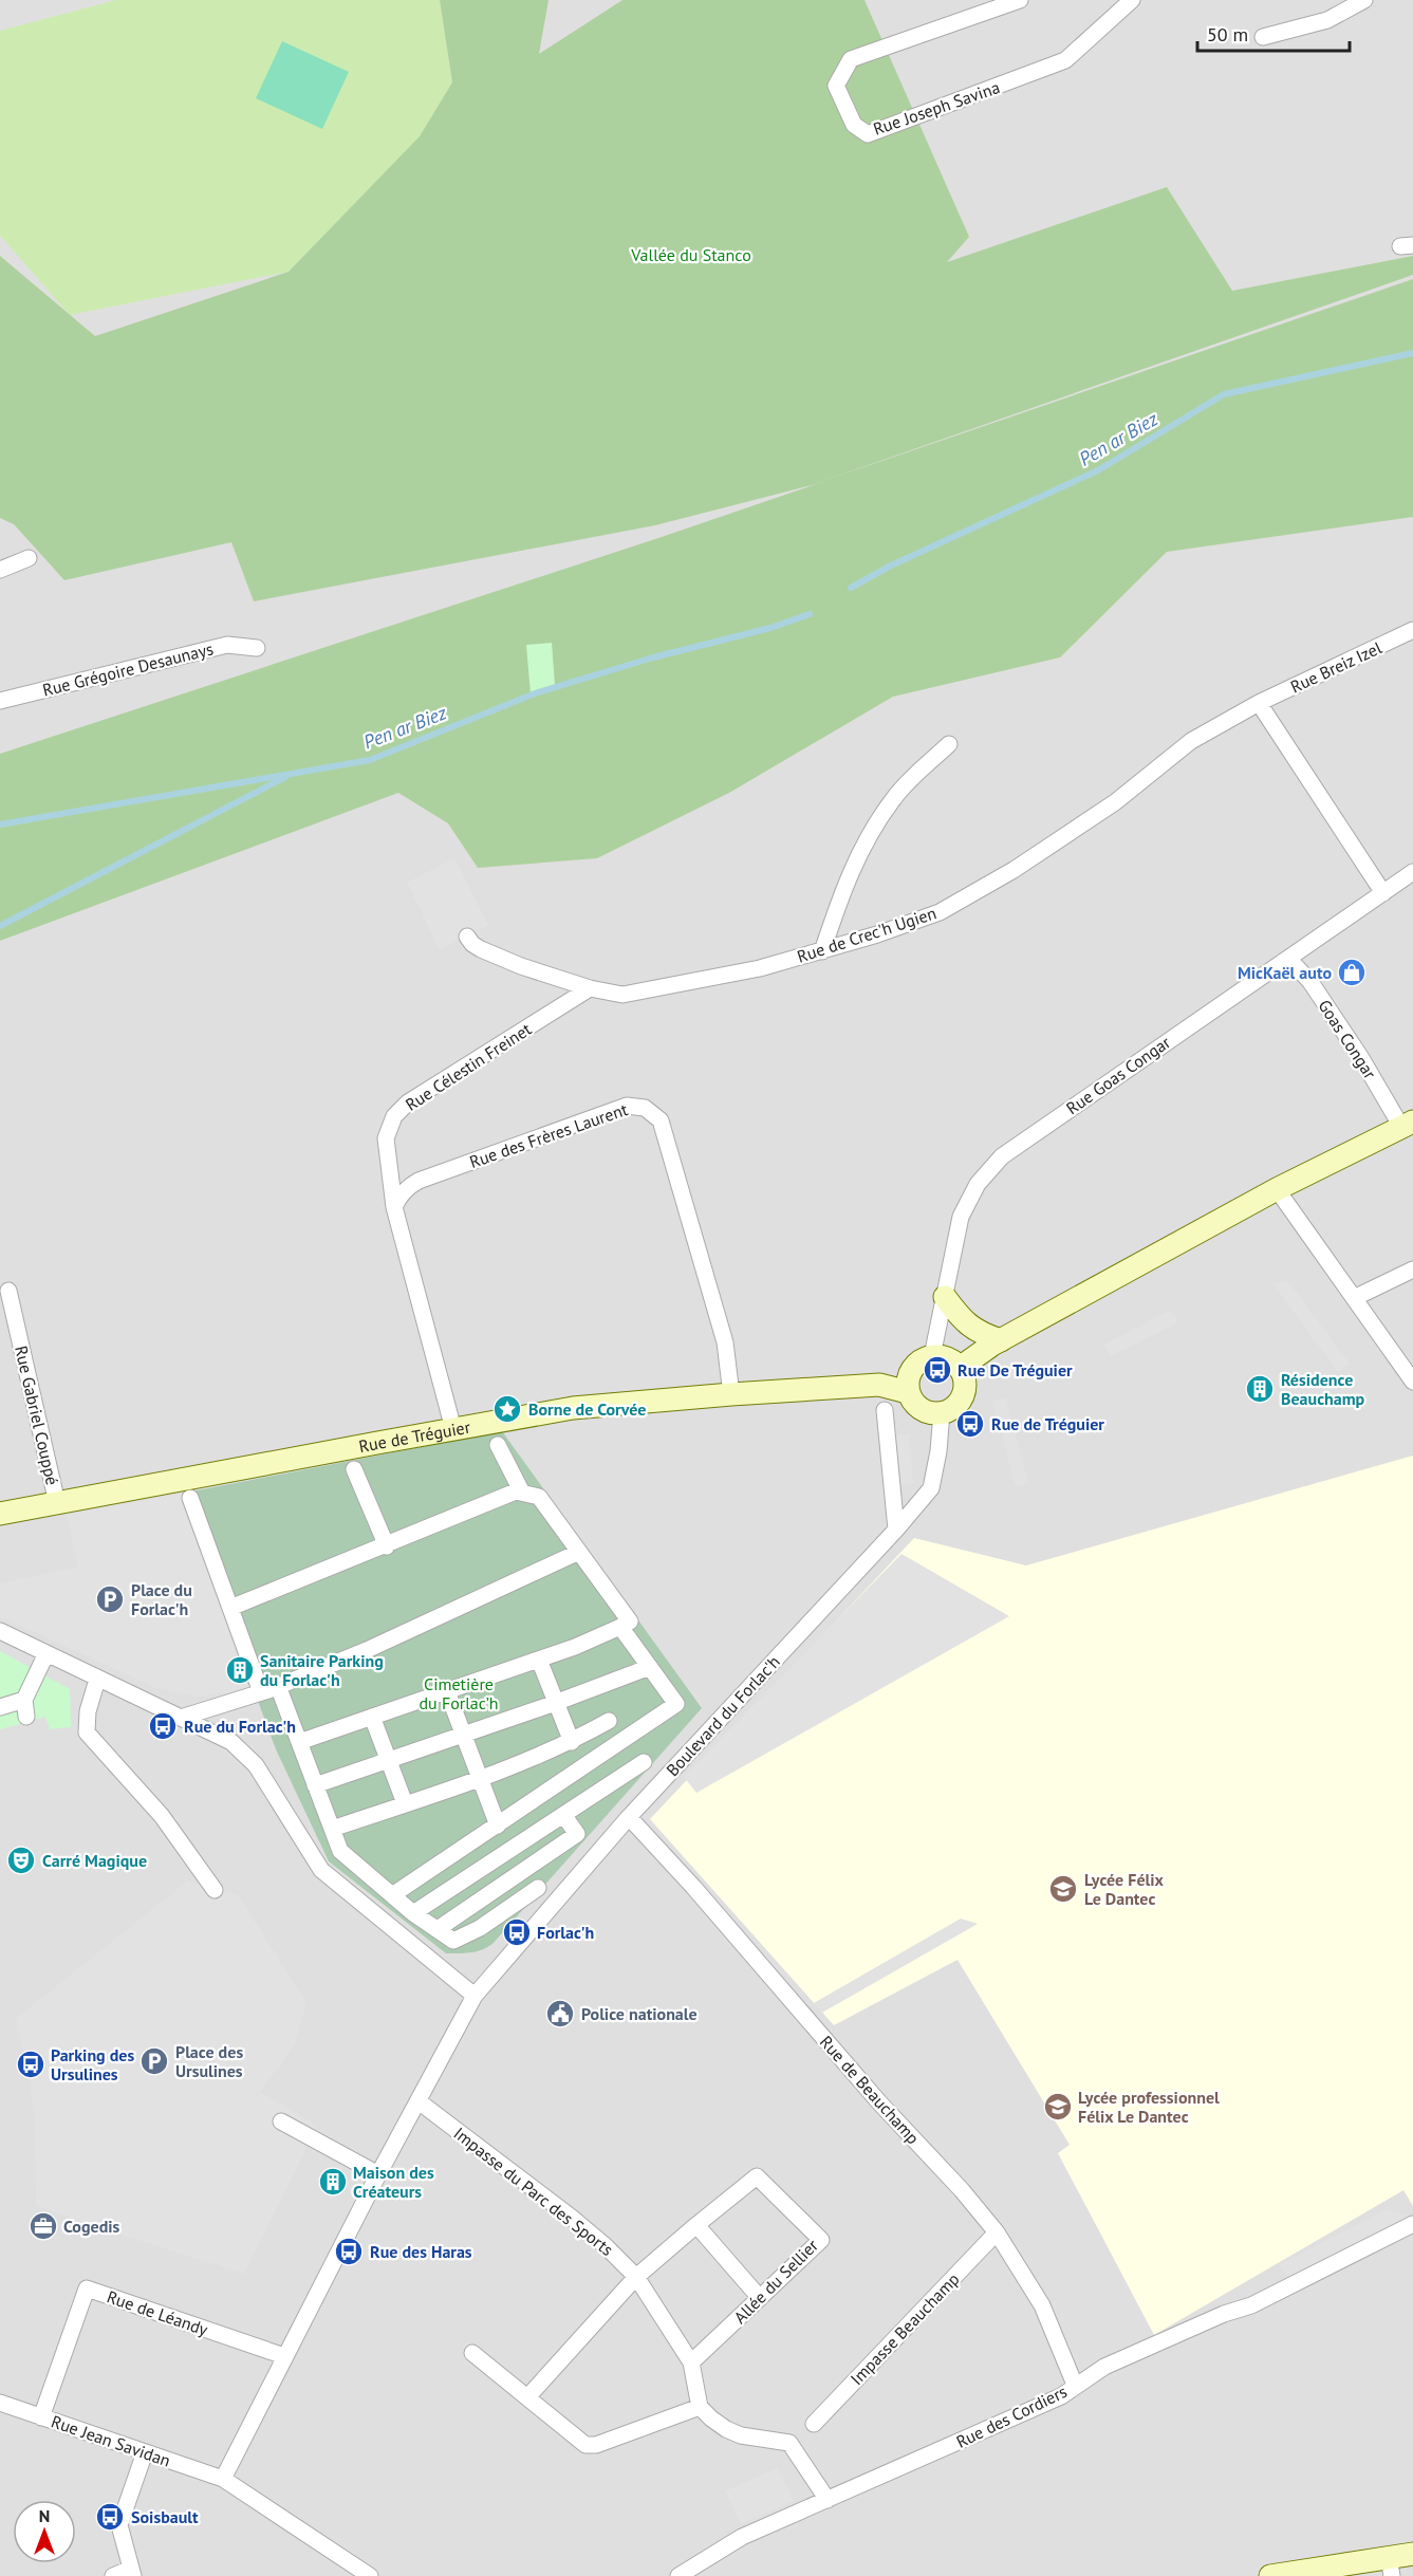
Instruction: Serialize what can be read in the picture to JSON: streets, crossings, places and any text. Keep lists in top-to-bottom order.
{
  "streets": {
    "main road": ["Rue de Tréguier"],
    "street": [
      "Rue Joseph Savina",
      "Rue Breiz Izel",
      "Rue Grégoire Desaunays",
      "Rue de Crec'h Ugien",
      "Goas Congar",
      "Rue Célestin Freinet",
      "Rue Goas Congar",
      "Rue des Frères Laurent",
      "Rue Gabriel Couppé",
      "Boulevard du Forlac'h",
      "Rue de Beauchamp",
      "Impasse du Parc des Sports",
      "Allée du Sellier",
      "Rue de Léandy",
      "Impasse Beauchamp",
      "Rue des Cordiers",
      "Rue Jean Savidan"
    ]
  },
  "crossings": [
    ["Rue Breiz Izel", "Rue de Crec'h Ugien"],
    ["Rue de Crec'h Ugien", "Rue Célestin Freinet"],
    ["Goas Congar", "Rue Goas Congar"],
    ["Rue Célestin Freinet", "Rue des Frères Laurent"],
    ["Rue Goas Congar", "Rue de Tréguier"],
    ["Rue des Frères Laurent", "Rue de Tréguier"],
    ["Rue Gabriel Couppé", "Rue de Tréguier"],
    ["Boulevard du Forlac'h", "Rue de Beauchamp"],
    ["Rue de Beauchamp", "Impasse Beauchamp"],
    ["Rue de Beauchamp", "Rue des Cordiers"],
    ["Impasse du Parc des Sports", "Allée du Sellier"],
    ["Rue de Léandy", "Rue Jean Savidan"]
  ],
  "water": ["Pen ar Biez"],
  "parks": ["Vallée du Stanco", "Cimetière du Forlac’h"],
  "places": {
    "shop": ["MicKaël auto"],
    "bus stop": [
      "Rue De Tréguier",
      "Rue de Tréguier",
      "Rue du Forlac'h",
      "Forlac'h",
      "Parking des Ursulines",
      "Rue des Haras",
      "Soisbault"
    ],
    "building": ["Résidence Beauchamp", "Sanitaire Parking du Forlac'h", "Maison des Créateurs"],
    "place": ["Borne de Corvée"],
    "parking": ["Place du Forlac'h", "Place des Ursulines"],
    "theatre": ["Carré Magique"],
    "school or university": ["Lycée Félix Le Dantec", "Lycée professionnel Félix Le Dantec"],
    "public building": ["Police nationale"],
    "office": ["Cogedis"]
  },
  "scale_bar": "50 m",
  "north": "top"
}
